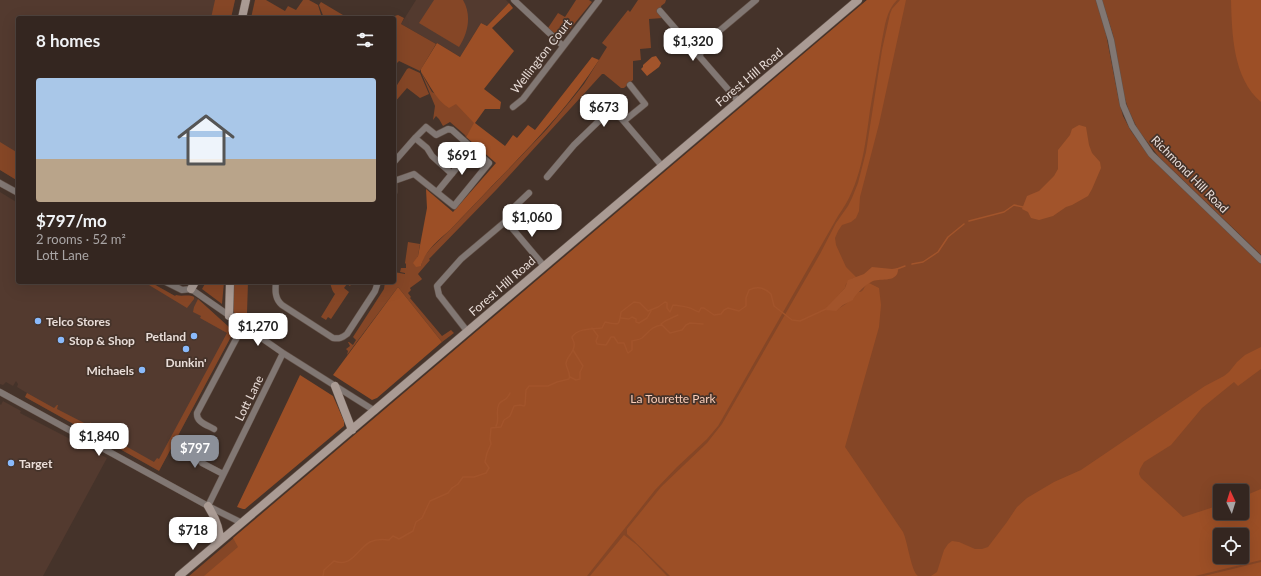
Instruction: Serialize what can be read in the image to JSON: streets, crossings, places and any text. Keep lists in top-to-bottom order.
{
  "streets": {
    "street": [
      "Wellington Court",
      "Forest Hill Road",
      "Richmond Hill Road",
      "Lott Lane"
    ]
  },
  "parks": ["La Tourette Park"],
  "places": [
    "Telco Stores",
    "Petland",
    "Stop & Shop",
    "Dunkin'",
    "Michaels",
    "Target"
  ],
  "north": "top",
  "page": {
    "heading": "8 homes",
    "price": [
      "$1,320",
      "$673",
      "$691",
      "$1,060",
      "$1,270",
      "$1,840",
      "$797",
      "$718"
    ],
    "list": [
      {
        "name": "$797/mo",
        "note": "2 rooms · 52 m² · Lott Lane"
      }
    ]
  }
}
